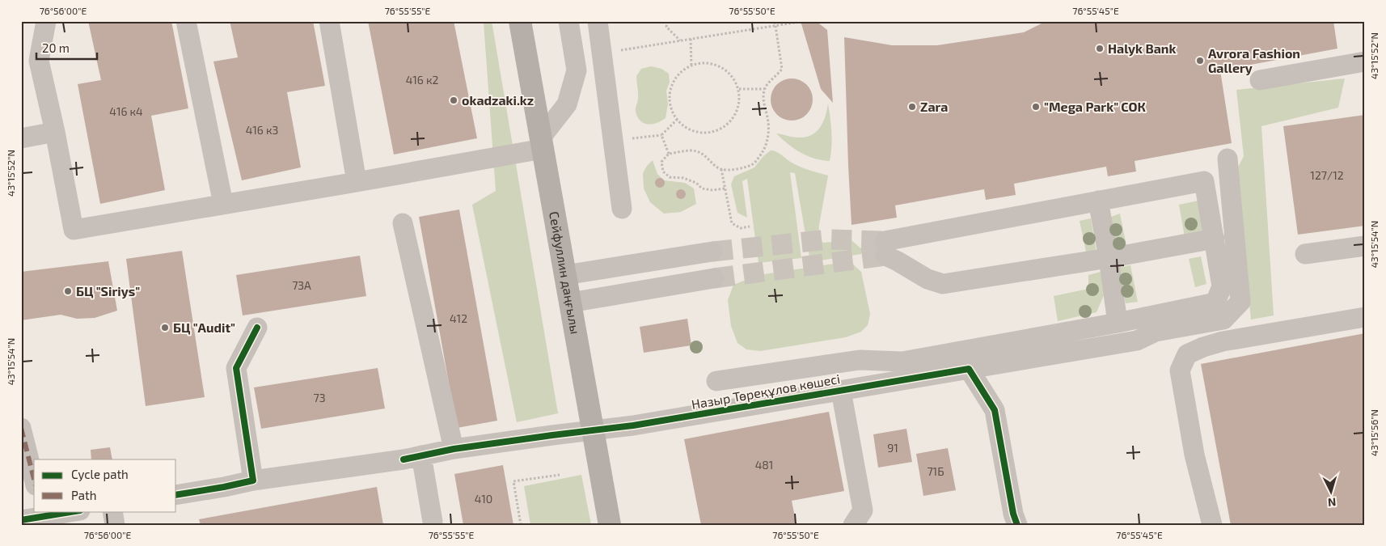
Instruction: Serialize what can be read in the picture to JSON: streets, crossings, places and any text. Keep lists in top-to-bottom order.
{
  "streets": {
    "main road": ["Сейфуллин даңғылы"],
    "street": ["Назыр Төреқұлов көшесі"]
  },
  "crossings": [
    ["Сейфуллин даңғылы", "Назыр Төреқұлов көшесі"]
  ],
  "places": [
    "Halyk Bank",
    "Avrora Fashion Gallery",
    "okadzaki.kz",
    "Zara",
    "\"Mega Park\" СОК",
    "БЦ \"Siriys\"",
    "БЦ \"Audit\""
  ],
  "house_numbers": [
    "416 к2",
    "416 к4",
    "416 к3",
    "127/12",
    "73А",
    "412",
    "73",
    "91",
    "481",
    "71Б",
    "410"
  ],
  "legend": ["Cycle path", "Path"],
  "scale_bar": "20 m",
  "north": "bottom",
  "coordinates": [
    "76°56'00\"E",
    "76°55'55\"E",
    "76°55'50\"E",
    "76°55'45\"E",
    "43°15'52\"N",
    "43°15'54\"N",
    "43°15'56\"N"
  ]
}
